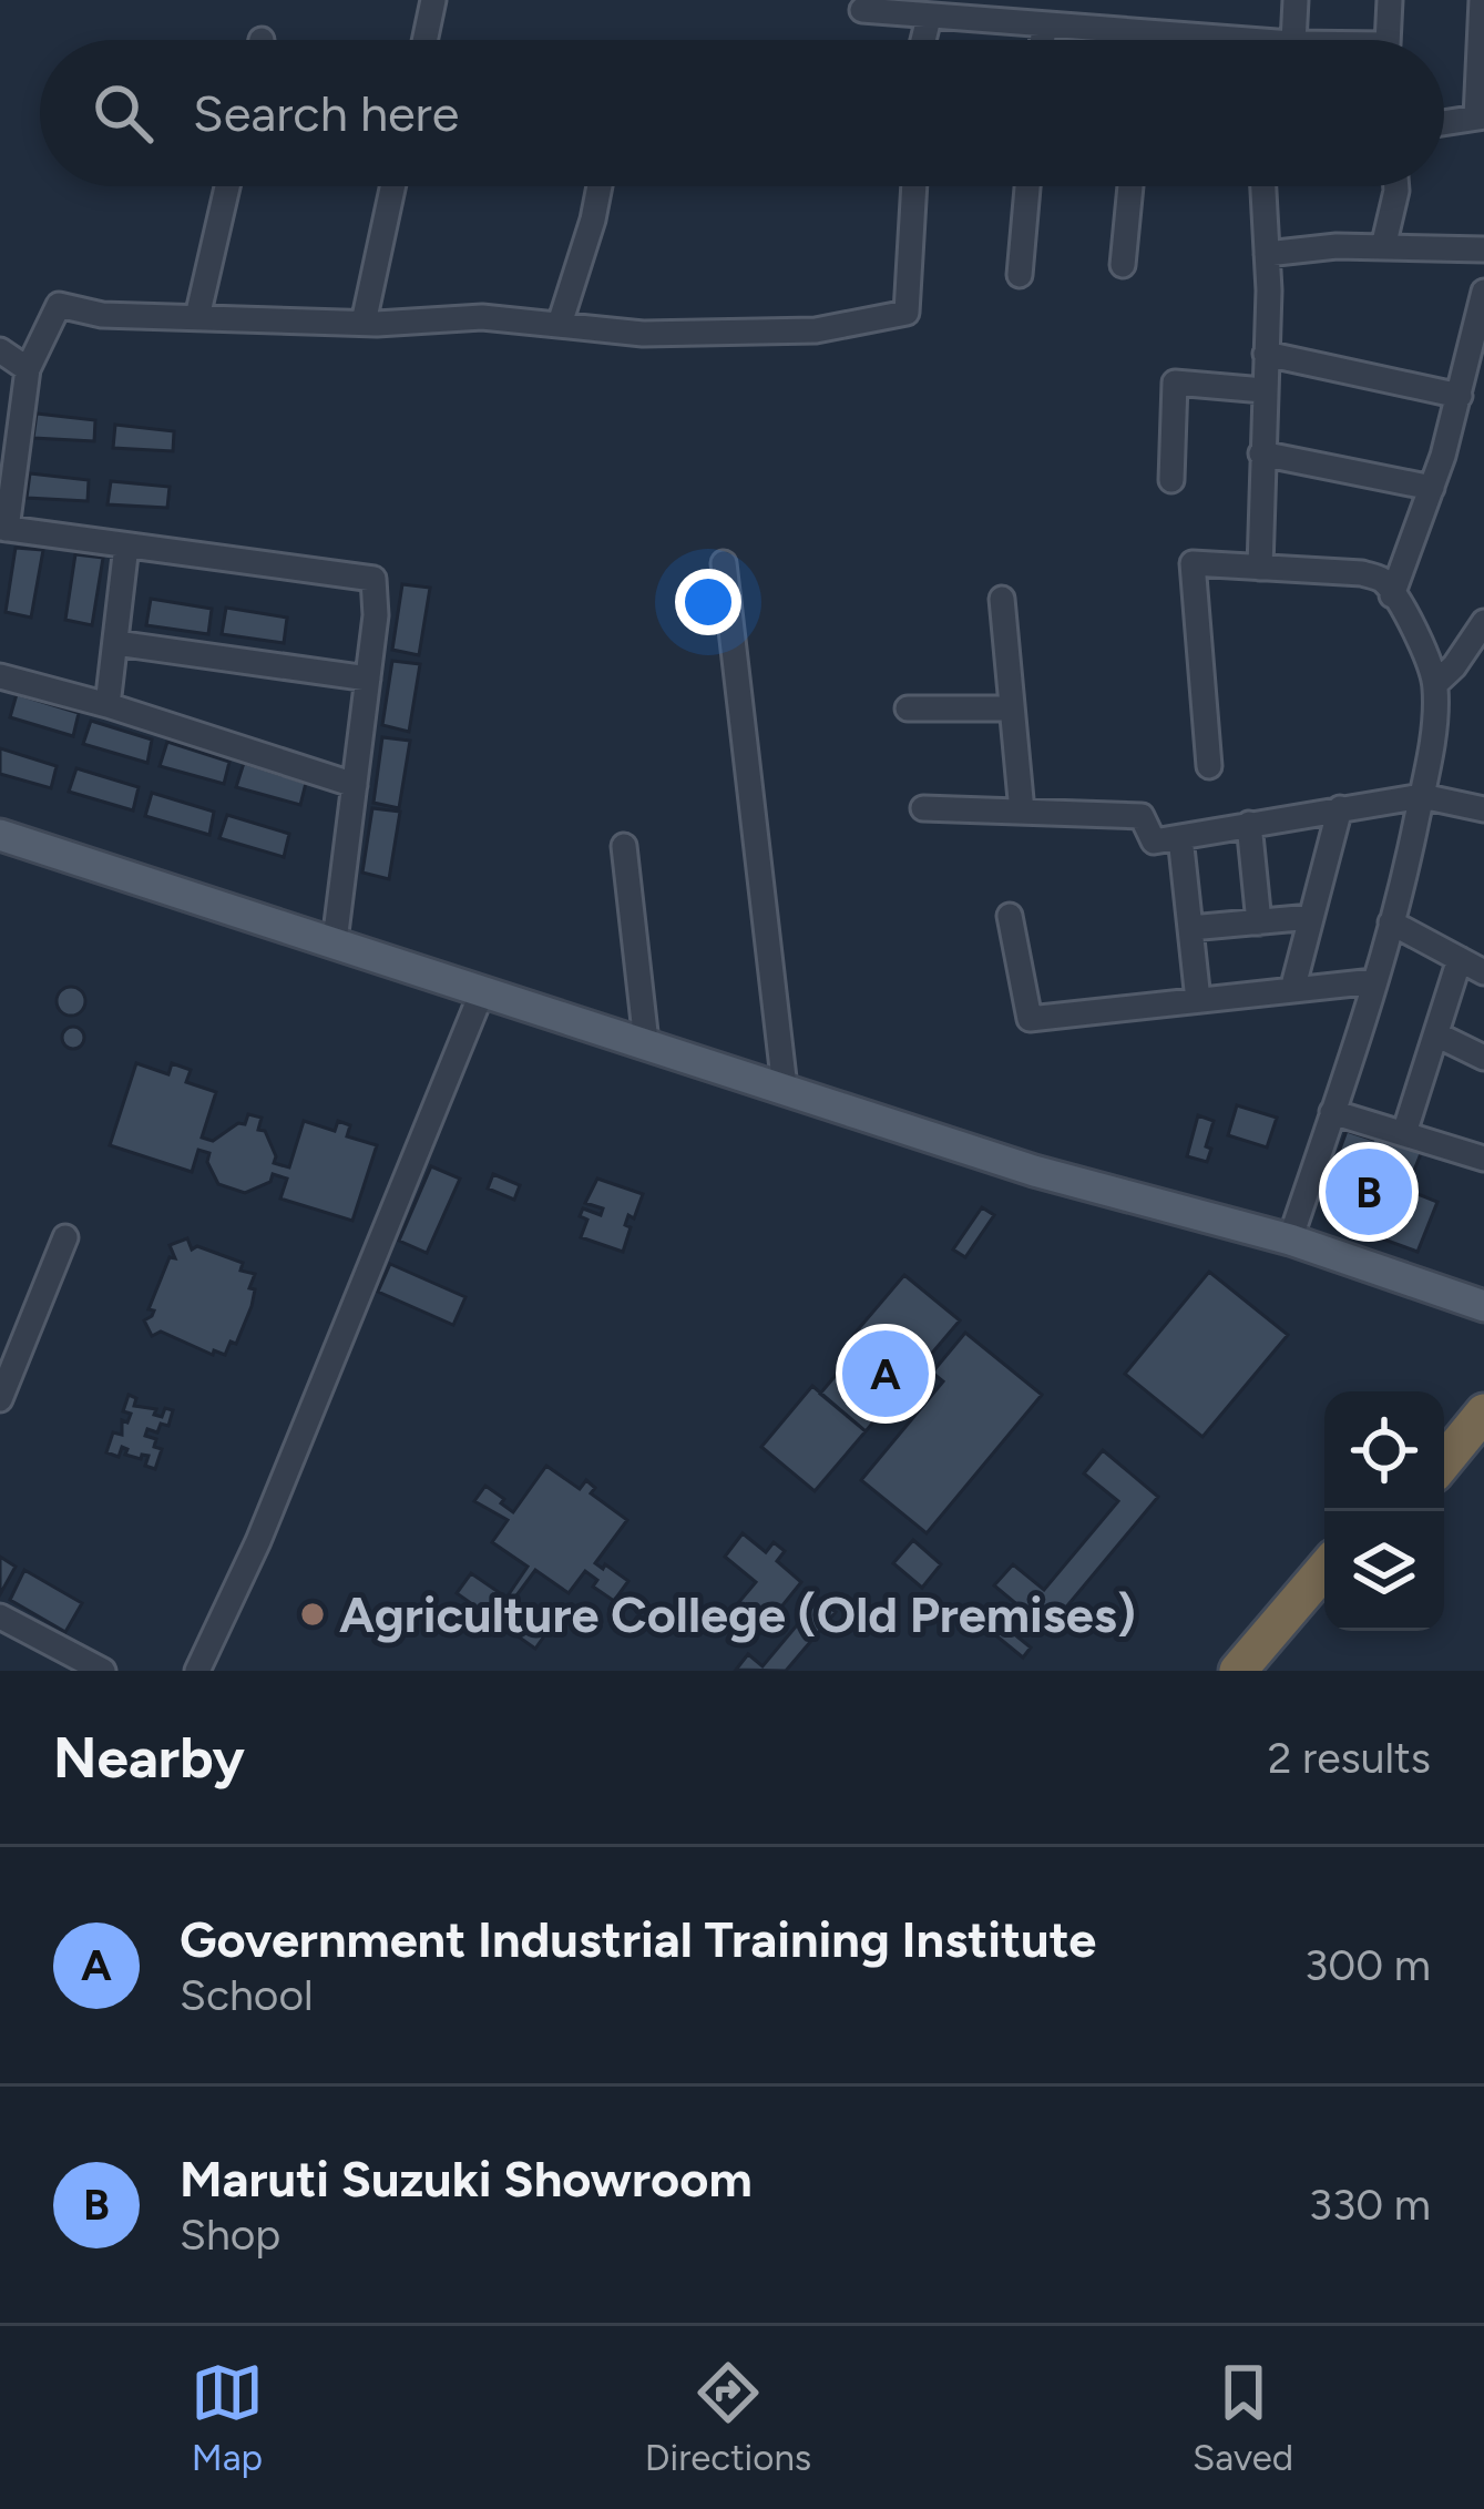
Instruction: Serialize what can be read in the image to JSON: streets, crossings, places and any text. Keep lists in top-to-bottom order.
{
  "places": ["Agriculture College (Old Premises)"],
  "page": {
    "search": "Search here",
    "pins": ["B", "A"],
    "heading": ["Nearby", "2 results"],
    "list": [
      {
        "mark": "A",
        "name": "Government Industrial Training Institute",
        "note": "School",
        "value": "300 m"
      },
      {
        "mark": "B",
        "name": "Maruti Suzuki Showroom",
        "note": "Shop",
        "value": "330 m"
      }
    ],
    "nav": ["Map", "Directions", "Saved"]
  }
}
